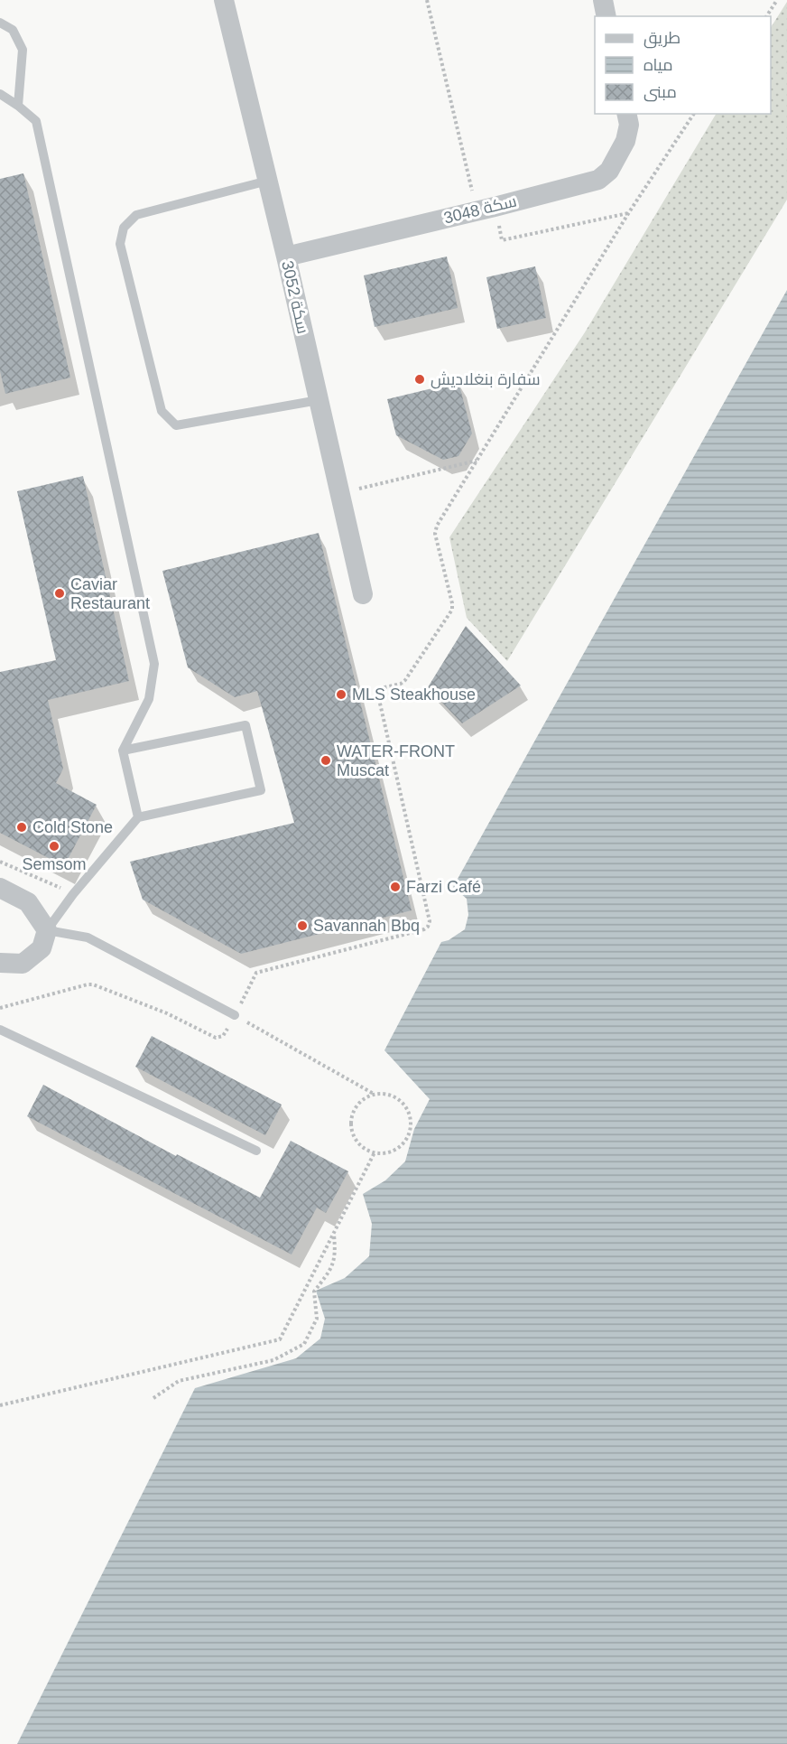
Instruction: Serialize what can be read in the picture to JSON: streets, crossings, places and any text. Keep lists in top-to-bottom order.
{
  "streets": {
    "street": ["سكة 3048", "سكة 3052"]
  },
  "crossings": [
    ["سكة 3048", "سكة 3052"]
  ],
  "places": [
    "سفارة بنغلاديش",
    "Caviar Restaurant",
    "MLS Steakhouse",
    "WATER-FRONT Muscat",
    "Cold Stone",
    "Semsom",
    "Farzi Café",
    "Savannah Bbq"
  ],
  "legend": ["طريق", "مياه", "مبنى"]
}
